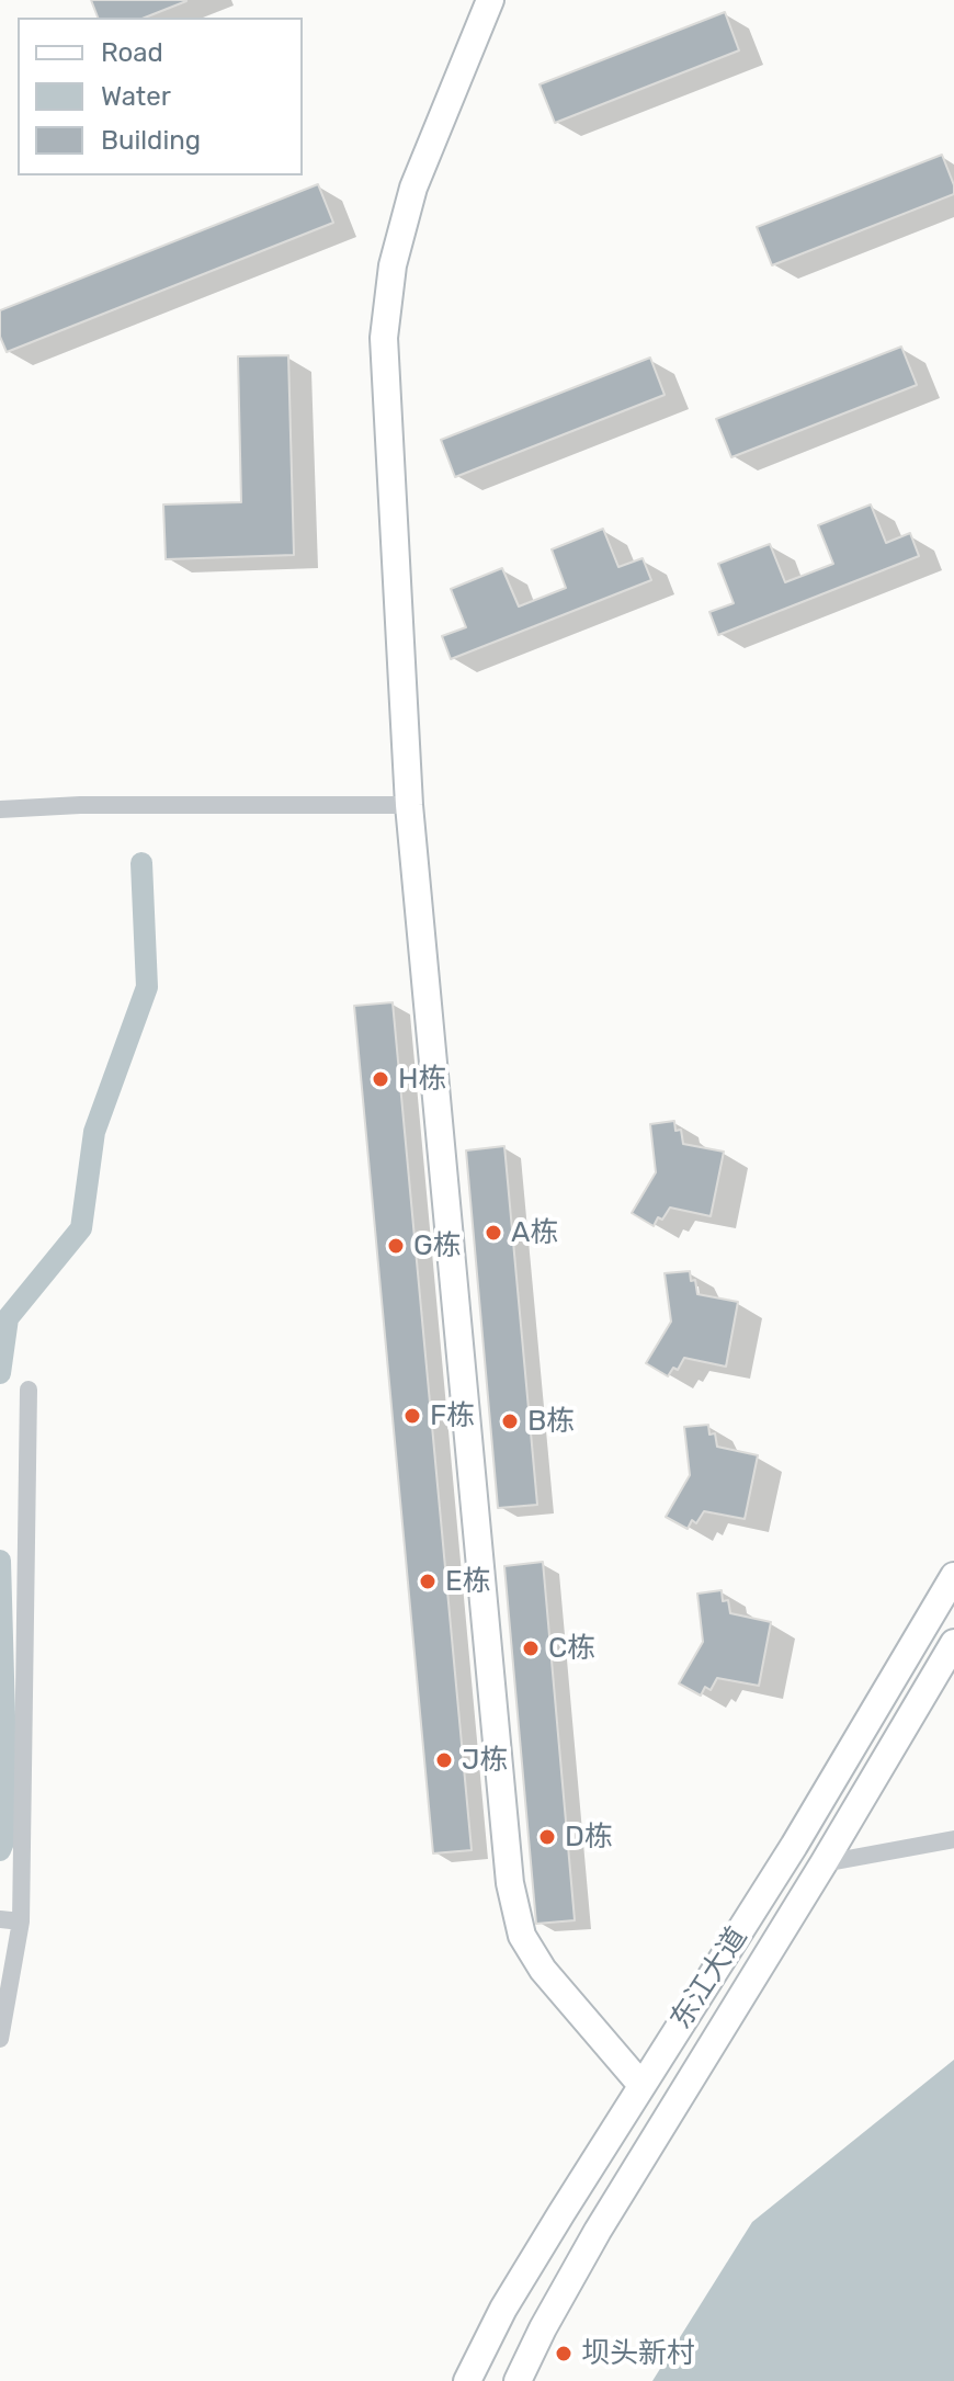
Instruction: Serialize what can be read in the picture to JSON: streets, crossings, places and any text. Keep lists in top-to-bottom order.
{
  "streets": {
    "street": ["东江大道"]
  },
  "places": [
    "H栋",
    "A栋",
    "G栋",
    "F栋",
    "B栋",
    "E栋",
    "C栋",
    "J栋",
    "D栋",
    "坝头新村"
  ],
  "legend": ["Road", "Water", "Building"]
}
